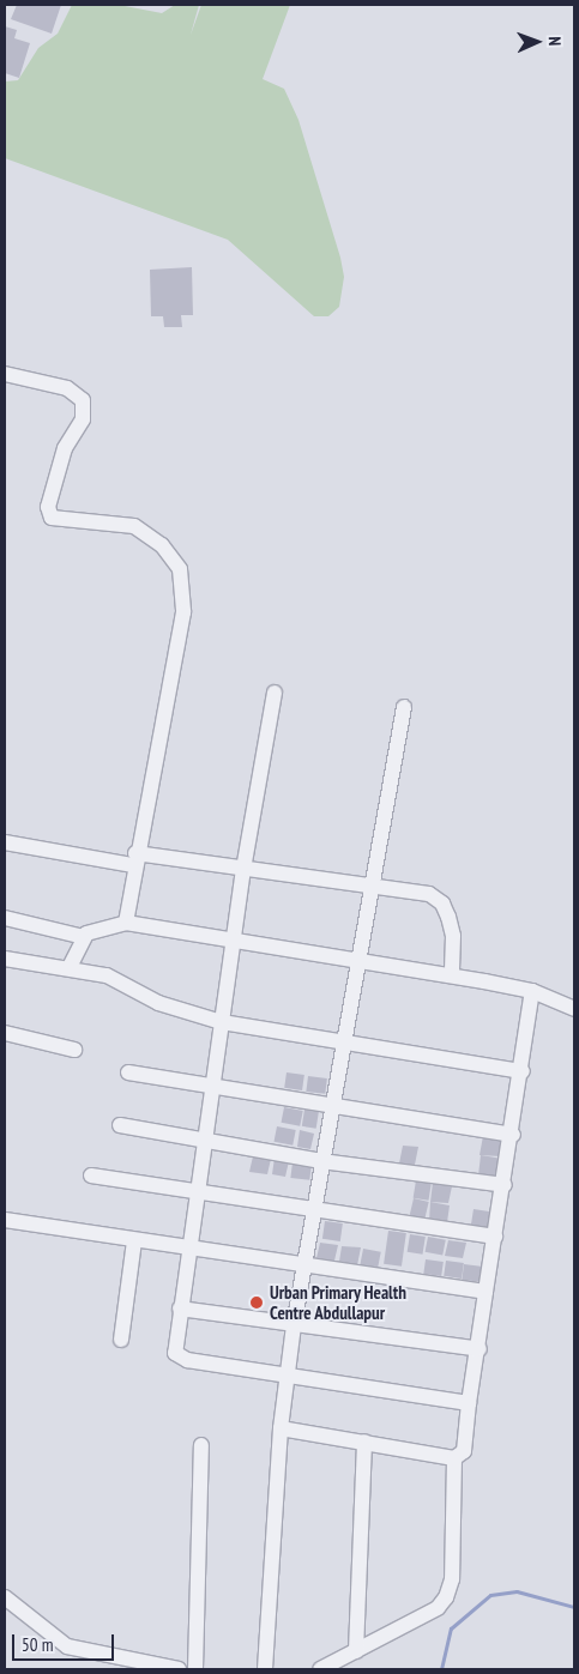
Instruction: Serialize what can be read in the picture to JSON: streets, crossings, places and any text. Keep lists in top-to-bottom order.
{
  "places": ["Urban Primary Health Centre Abdullapur"],
  "scale_bar": "50 m",
  "north": "right"
}
